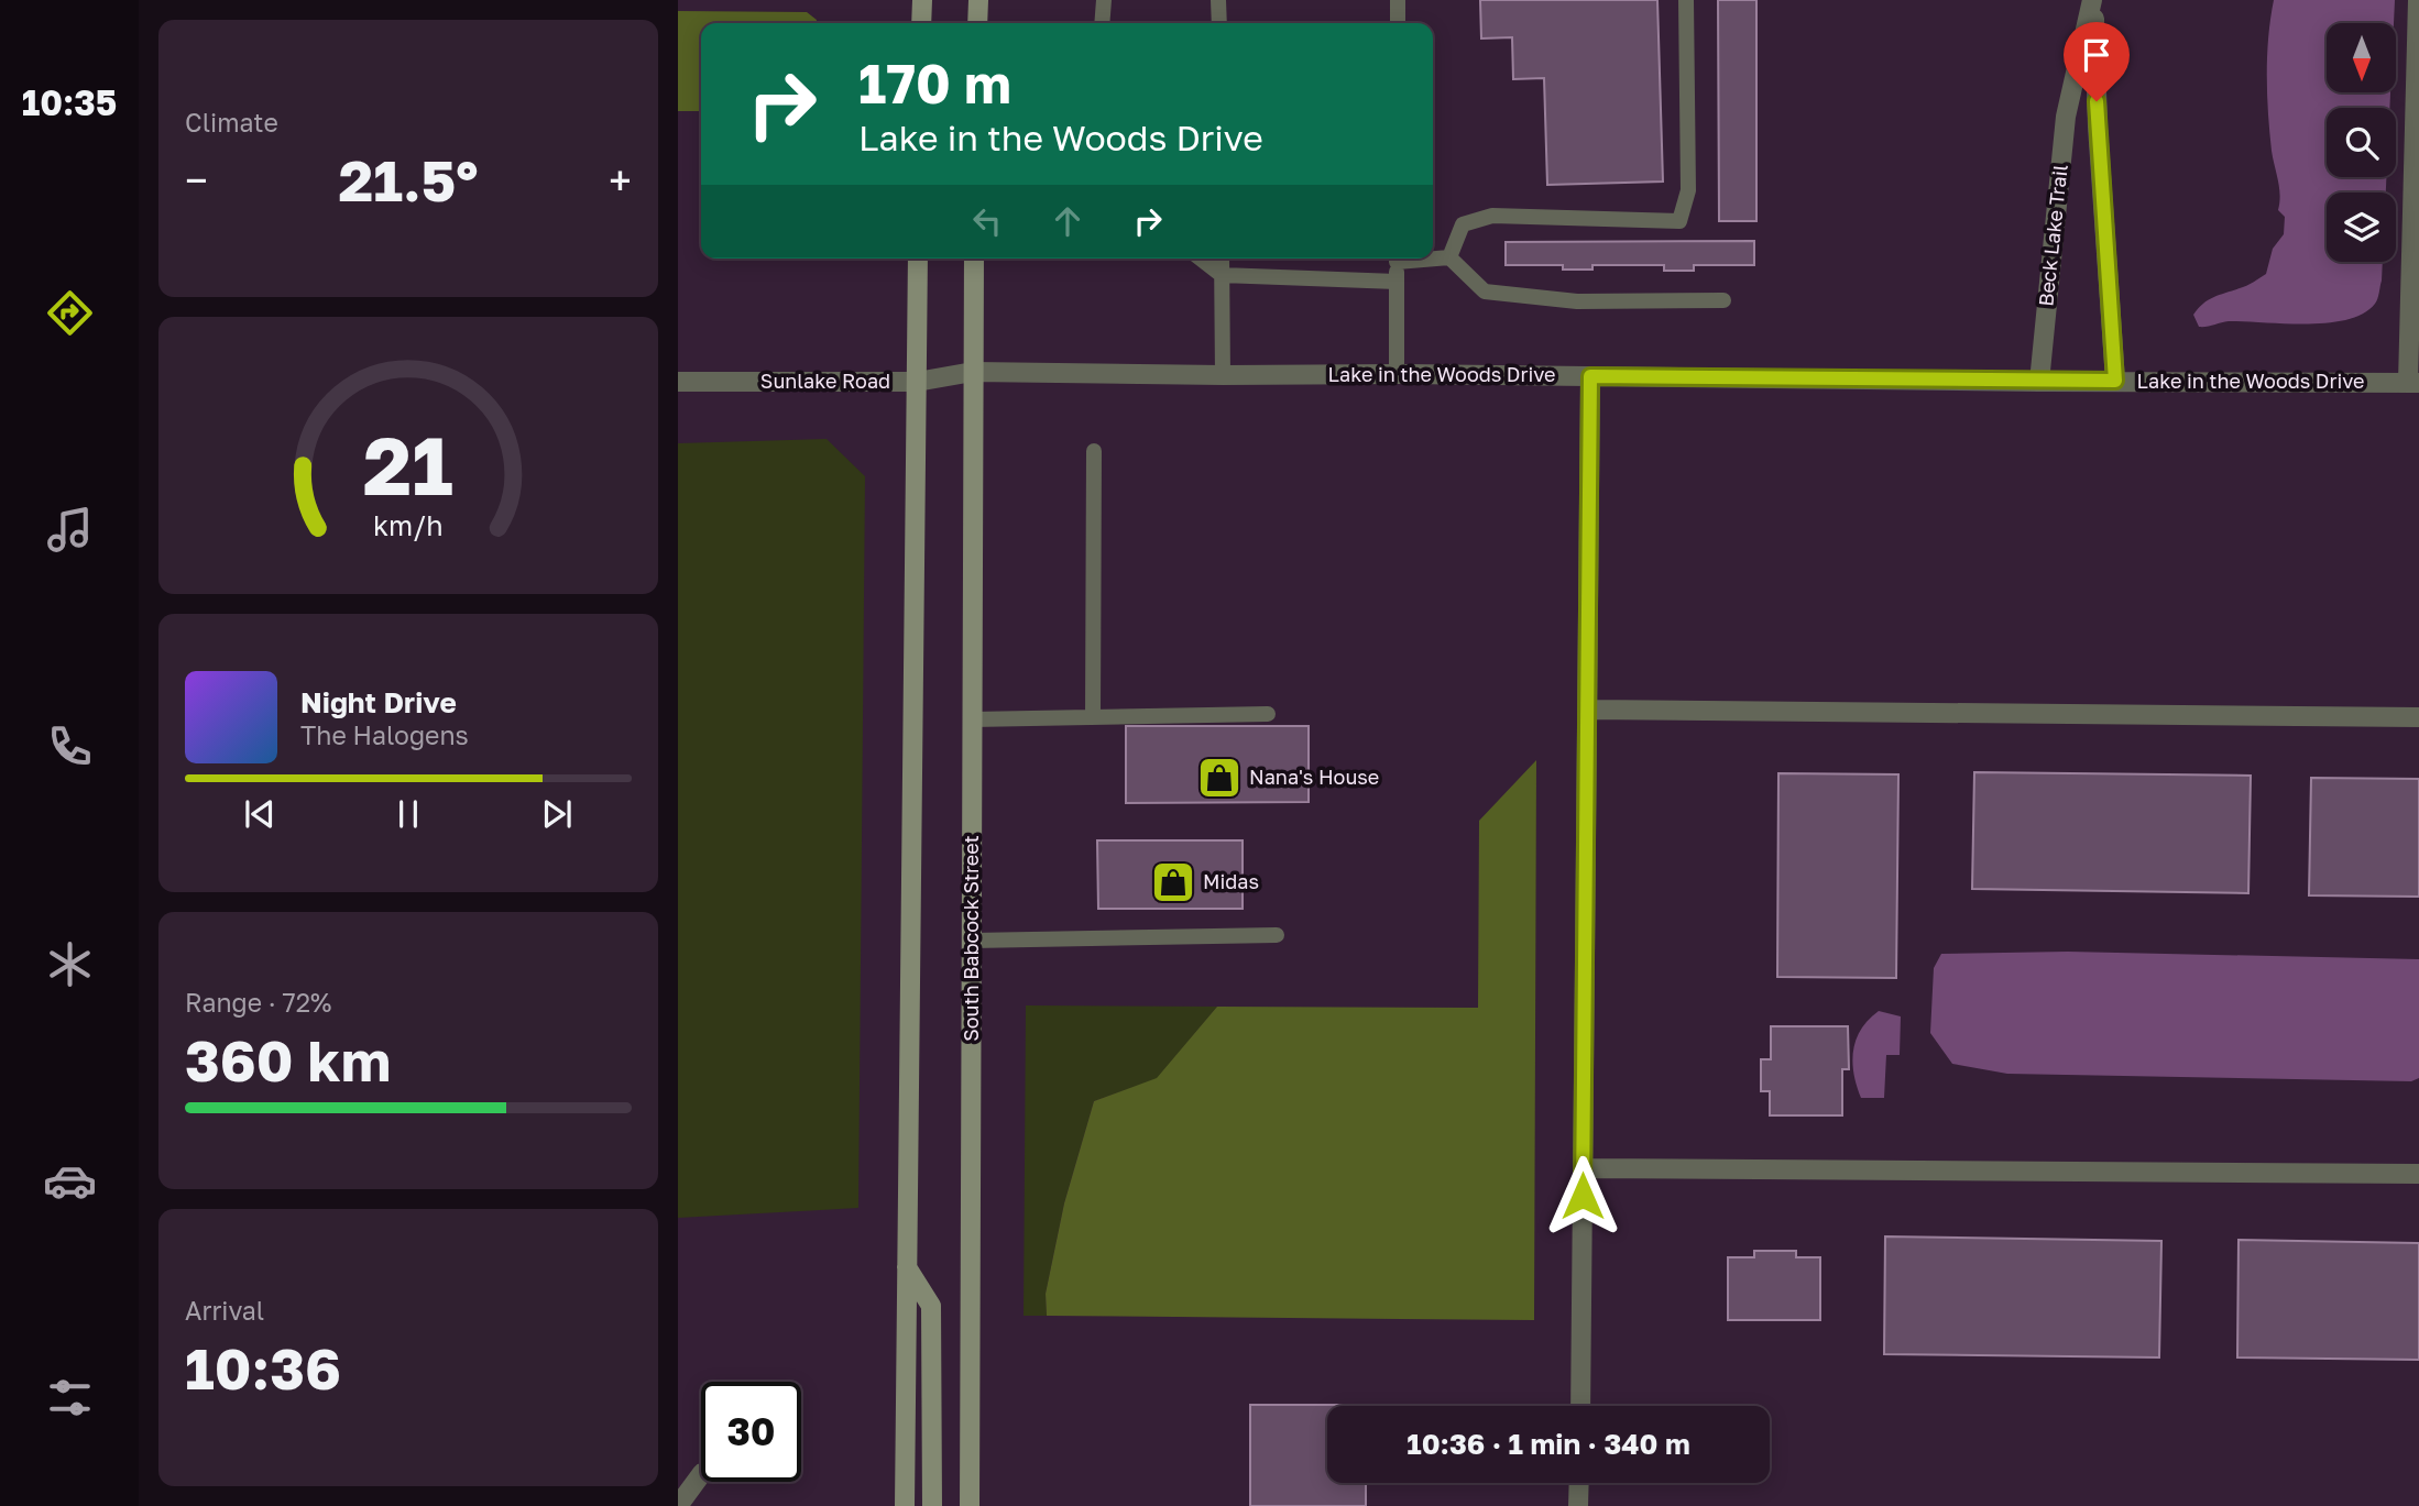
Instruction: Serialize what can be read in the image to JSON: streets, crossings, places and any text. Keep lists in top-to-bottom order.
{
  "streets": {
    "main road": ["South Babcock Street"],
    "street": ["Beck Lake Trail", "Lake in the Woods Drive", "Sunlake Road"]
  },
  "crossings": [
    ["Beck Lake Trail", "Lake in the Woods Drive"],
    ["Lake in the Woods Drive", "Sunlake Road"],
    ["Lake in the Woods Drive", "South Babcock Street"],
    ["Sunlake Road", "South Babcock Street"]
  ],
  "places": {
    "shop": ["Nana's House", "Midas"]
  },
  "north": "bottom",
  "page": {
    "tabs": "10:35",
    "tile": [
      "Climate",
      ["Range · 72%", "360 km"],
      ["Arrival", "10:36"]
    ],
    "turn": ["170 m", "Lake in the Woods Drive"],
    "heat": ["−", "21.5°", "+"],
    "song": ["Night Drive", "The Halogens"],
    "limit": "30",
    "trip": "10:36 · 1 min · 340 m",
    "gauge": ["21", "km/h"]
  }
}
